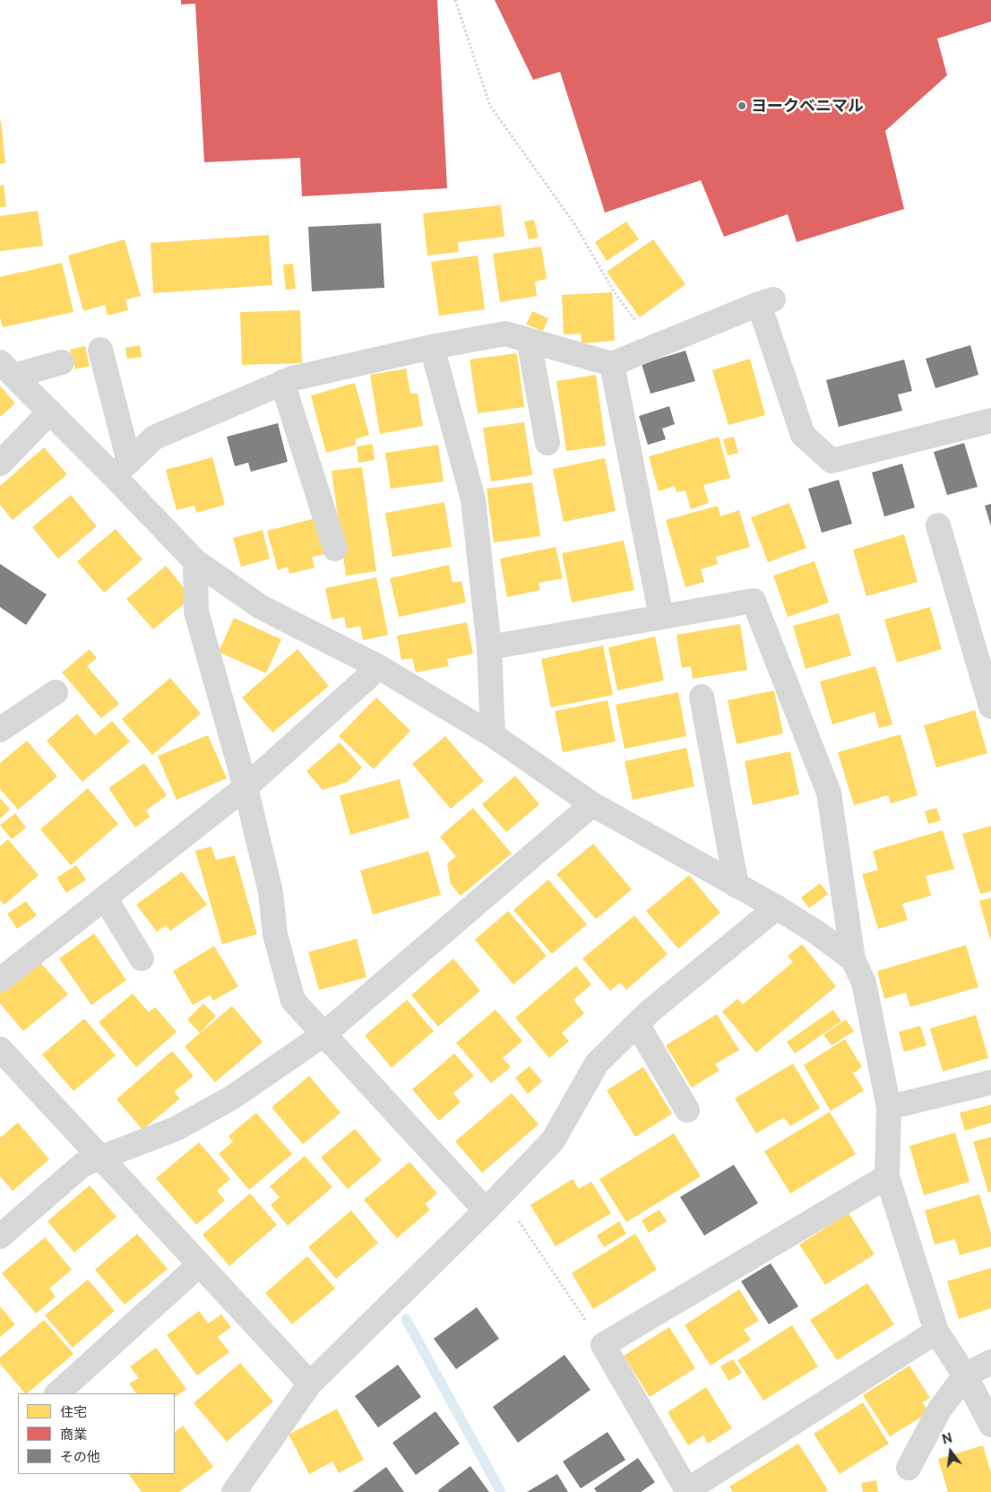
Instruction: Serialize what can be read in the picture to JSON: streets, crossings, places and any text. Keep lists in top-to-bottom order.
{
  "places": ["ヨークベニマル"],
  "legend": ["住宅", "商業", "その他"],
  "north": "top"
}
